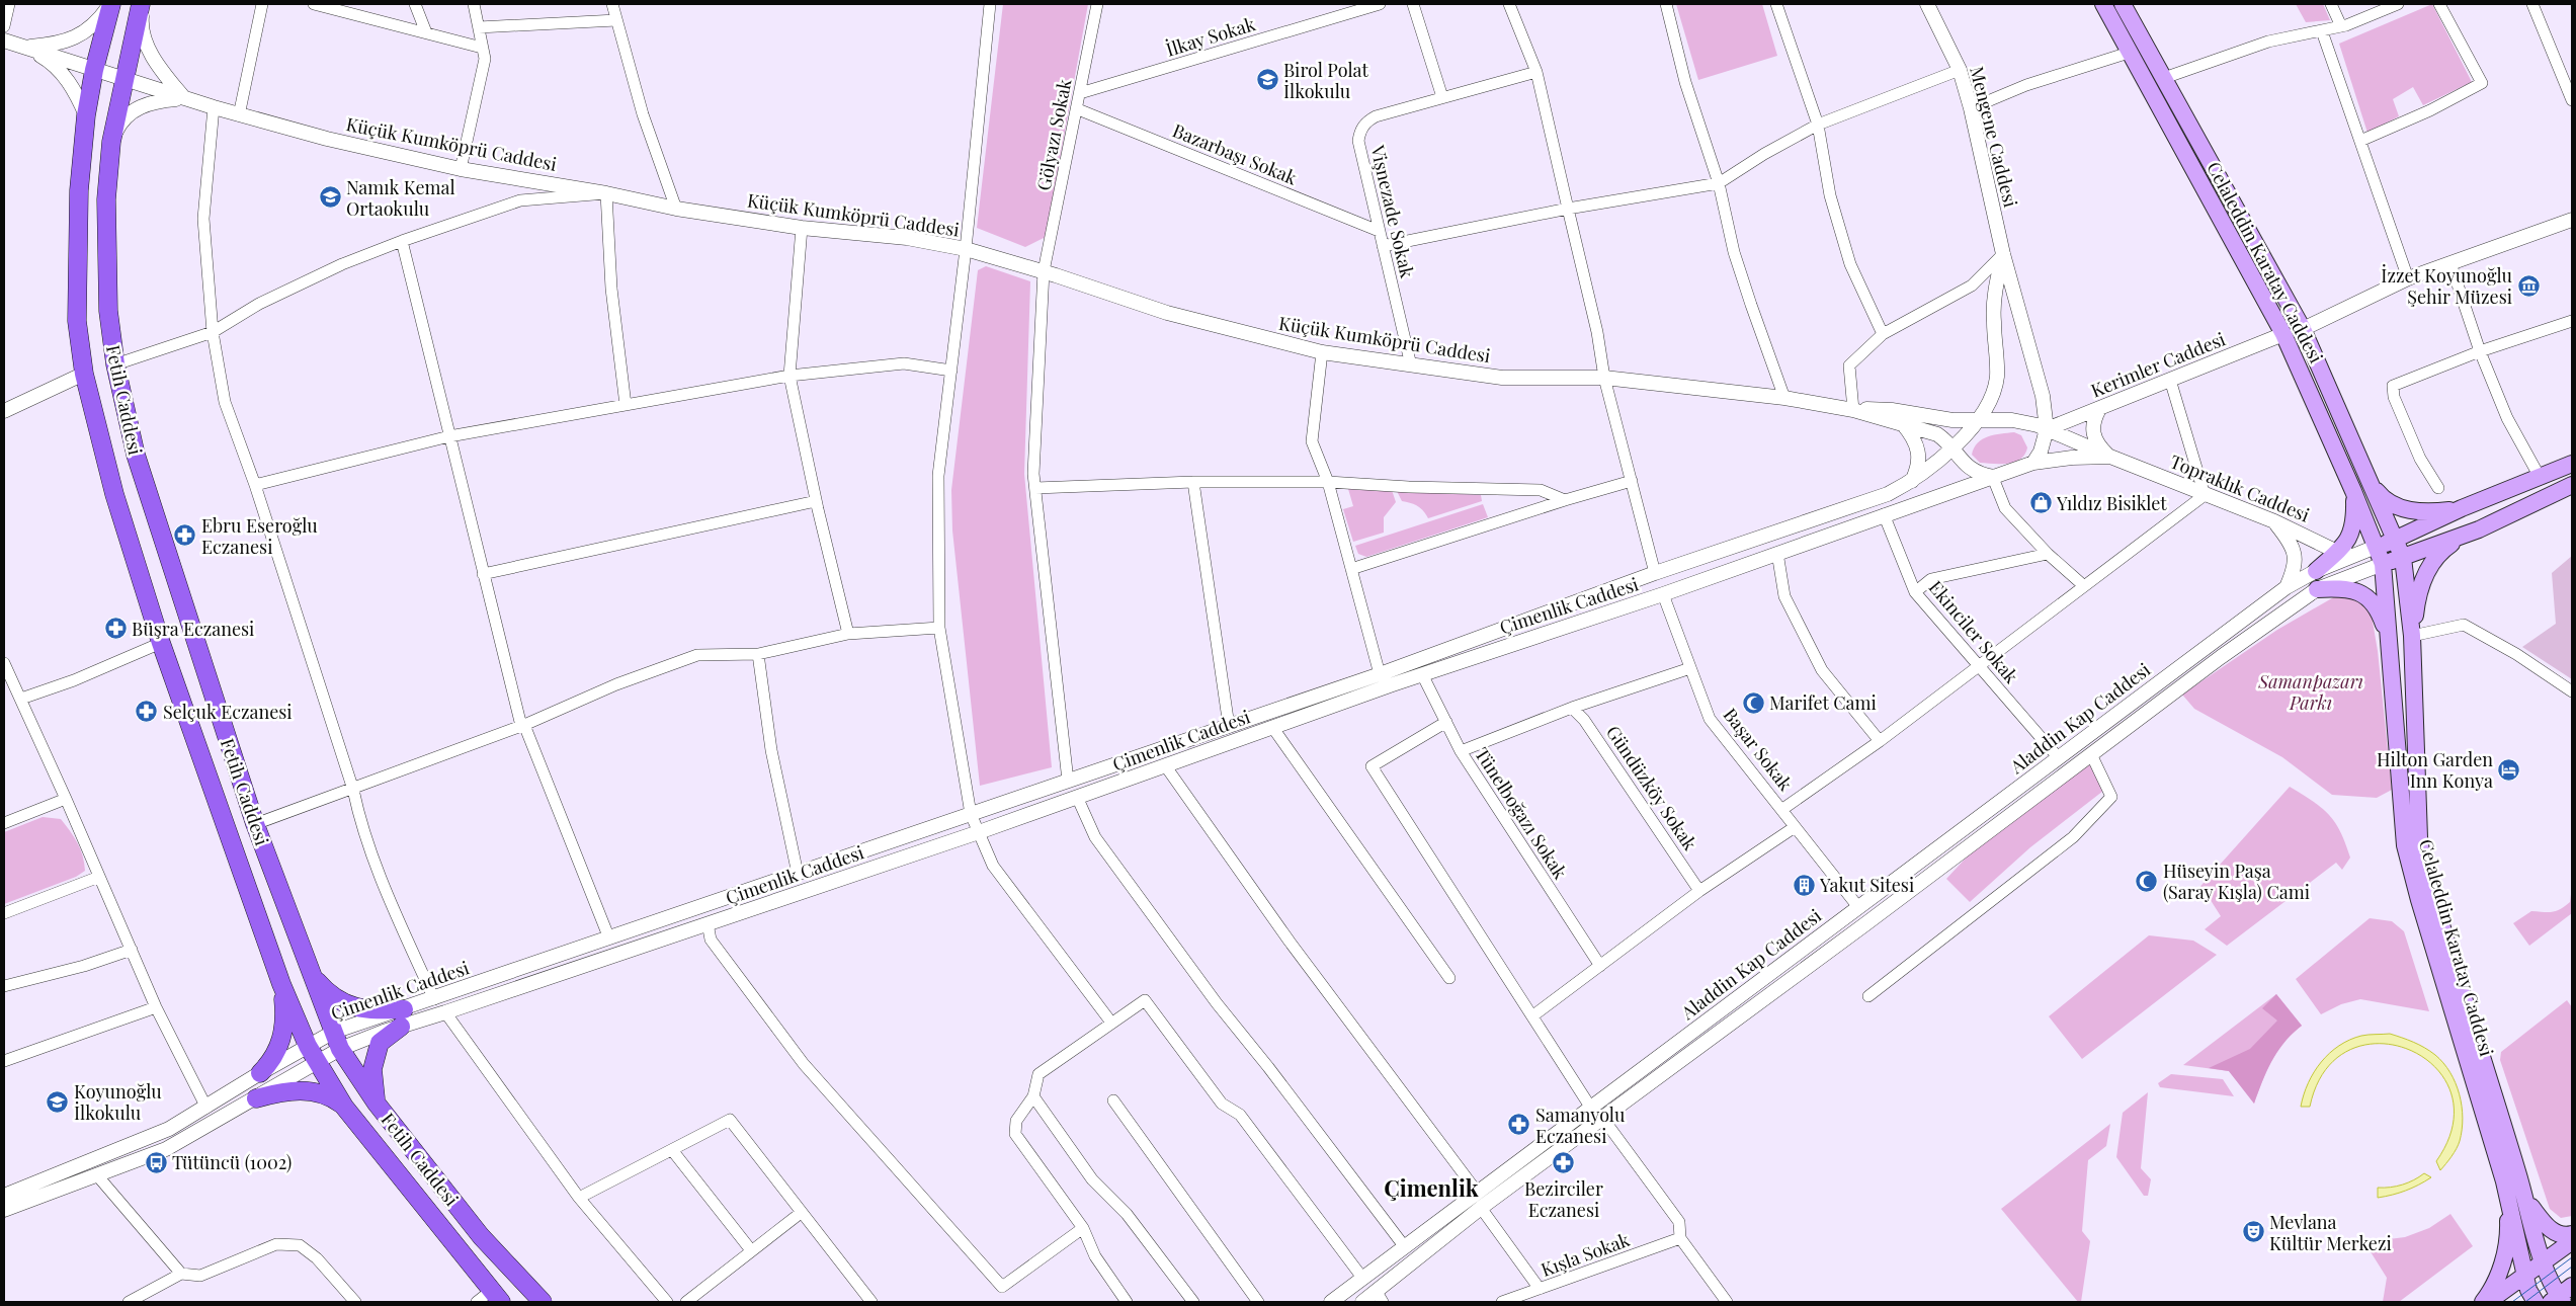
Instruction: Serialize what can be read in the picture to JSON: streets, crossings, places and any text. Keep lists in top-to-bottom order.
{
  "streets": {
    "main road": ["Celaleddin Karatay Caddesi", "Fetih Caddesi"],
    "street": [
      "İlkay Sokak",
      "Gölyazı Sokak",
      "Mengene Caddesi",
      "Küçük Kumköprü Caddesi",
      "Bazarbaşı Sokak",
      "Vişnezade Sokak",
      "Kerimler Caddesi",
      "Topraklık Caddesi",
      "Çimenlik Caddesi",
      "Ekinciler Sokak",
      "Aladdin Kap Caddesi",
      "Başar Sokak",
      "Gündüzköy Sokak",
      "Tünelboğazı Sokak",
      "Kışla Sokak"
    ]
  },
  "crossings": [
    ["İlkay Sokak", "Gölyazı Sokak"],
    ["Gölyazı Sokak", "Küçük Kumköprü Caddesi"],
    ["Gölyazı Sokak", "Bazarbaşı Sokak"],
    ["Gölyazı Sokak", "Çimenlik Caddesi"],
    ["Mengene Caddesi", "Küçük Kumköprü Caddesi"],
    ["Mengene Caddesi", "Kerimler Caddesi"],
    ["Mengene Caddesi", "Topraklık Caddesi"],
    ["Mengene Caddesi", "Çimenlik Caddesi"],
    ["Küçük Kumköprü Caddesi", "Vişnezade Sokak"],
    ["Küçük Kumköprü Caddesi", "Kerimler Caddesi"],
    ["Küçük Kumköprü Caddesi", "Fetih Caddesi"],
    ["Küçük Kumköprü Caddesi", "Topraklık Caddesi"],
    ["Küçük Kumköprü Caddesi", "Çimenlik Caddesi"],
    ["Bazarbaşı Sokak", "Vişnezade Sokak"],
    ["Celaleddin Karatay Caddesi", "Kerimler Caddesi"],
    ["Celaleddin Karatay Caddesi", "Aladdin Kap Caddesi"],
    ["Fetih Caddesi", "Çimenlik Caddesi"],
    ["Topraklık Caddesi", "Çimenlik Caddesi"],
    ["Topraklık Caddesi", "Aladdin Kap Caddesi"],
    ["Çimenlik Caddesi", "Ekinciler Sokak"],
    ["Çimenlik Caddesi", "Başar Sokak"],
    ["Çimenlik Caddesi", "Tünelboğazı Sokak"],
    ["Ekinciler Sokak", "Aladdin Kap Caddesi"],
    ["Aladdin Kap Caddesi", "Başar Sokak"]
  ],
  "districts": ["Çimenlik"],
  "parks": ["Samanpazarı Parkı"],
  "places": {
    "school or university": ["Birol Polat İlkokulu", "Namık Kemal Ortaokulu", "Koyunoğlu İlkokulu"],
    "museum": ["İzzet Koyunoğlu Şehir Müzesi"],
    "shop": ["Yıldız Bisiklet"],
    "pharmacy": [
      "Ebru Eseroğlu Eczanesi",
      "Büşra Eczanesi",
      "Selçuk Eczanesi",
      "Samanyolu Eczanesi",
      "Bezirciler Eczanesi"
    ],
    "mosque": ["Marifet Cami", "Hüseyin Paşa (Saray Kışla) Cami"],
    "hotel": ["Hilton Garden Inn Konya"],
    "building": ["Yakut Sitesi"],
    "bus stop": ["Tütüncü (1002)"],
    "theatre": ["Mevlana Kültür Merkezi"]
  }
}
